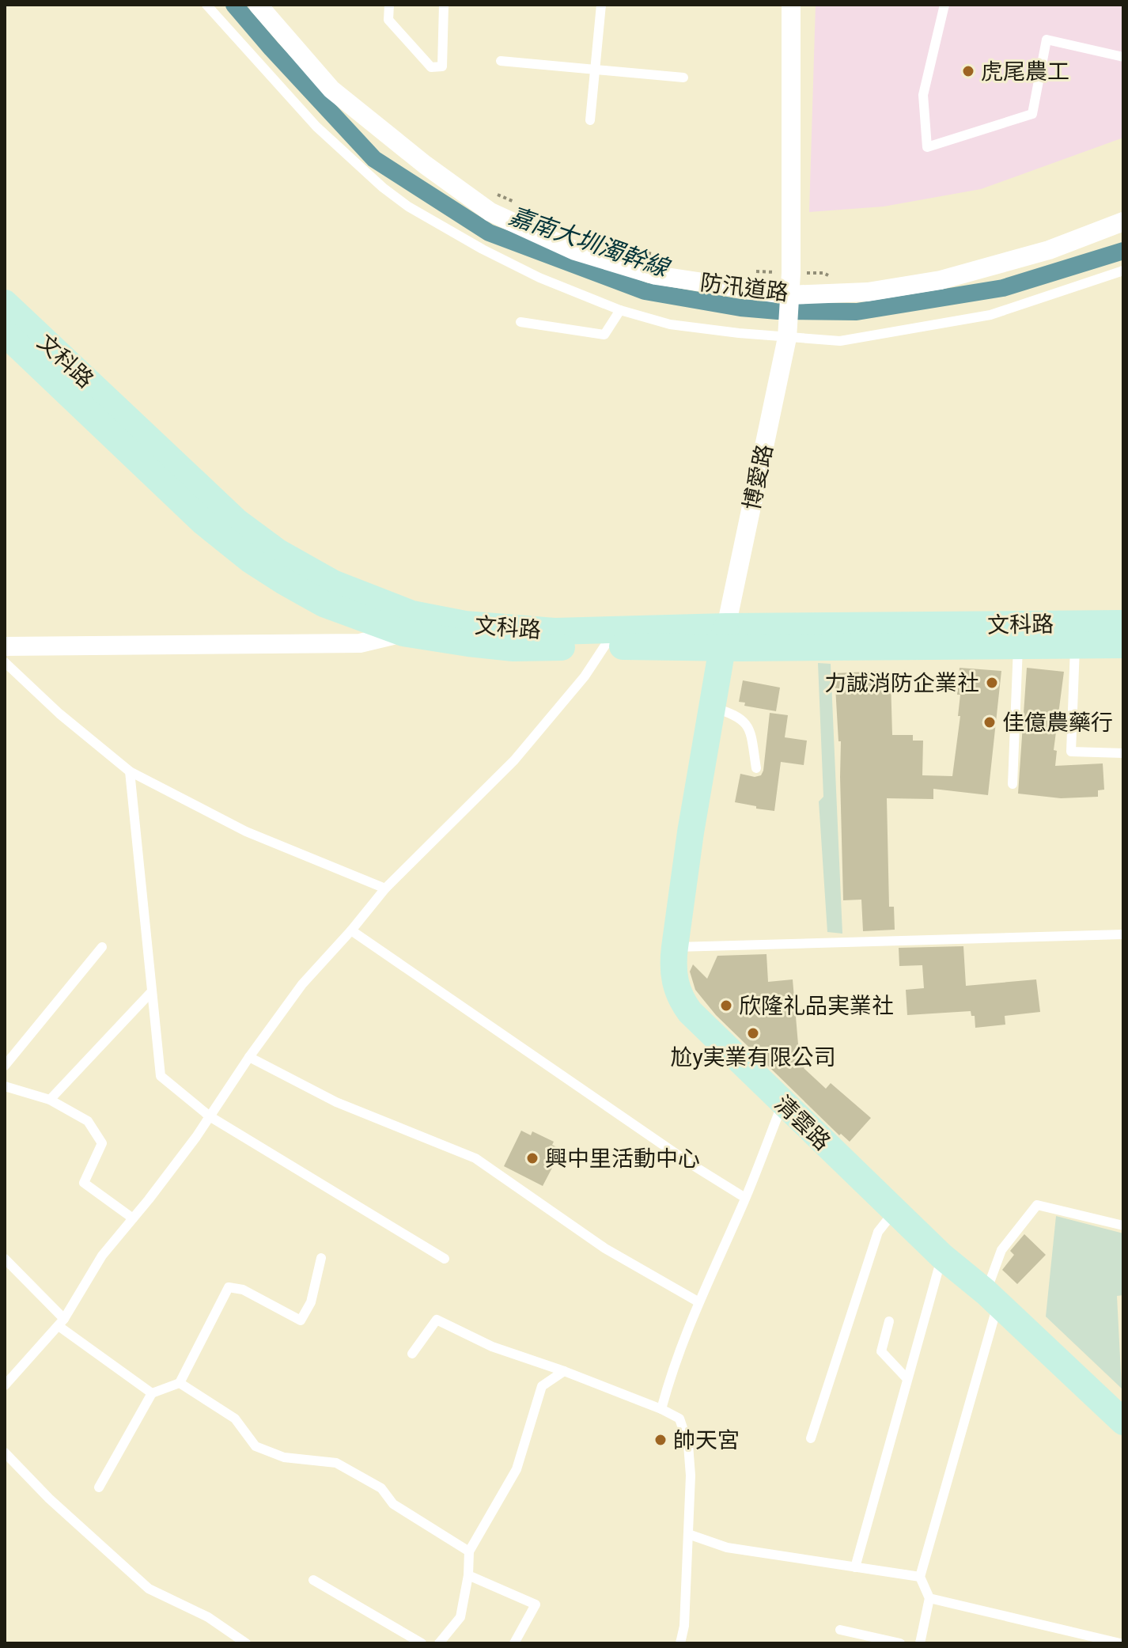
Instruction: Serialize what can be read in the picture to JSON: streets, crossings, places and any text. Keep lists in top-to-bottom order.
{
  "streets": {
    "main road": ["文科路", "清雲路"],
    "street": ["防汛道路", "博愛路"]
  },
  "crossings": [
    ["防汛道路", "博愛路"],
    ["文科路", "博愛路"],
    ["文科路", "清雲路"],
    ["博愛路", "清雲路"]
  ],
  "water": ["嘉南大圳濁幹線"],
  "places": [
    "虎尾農工",
    "力誠消防企業社",
    "佳億農藥行",
    "欣隆礼品実業社",
    "尬y実業有限公司",
    "興中里活動中心",
    "帥天宮"
  ]
}
